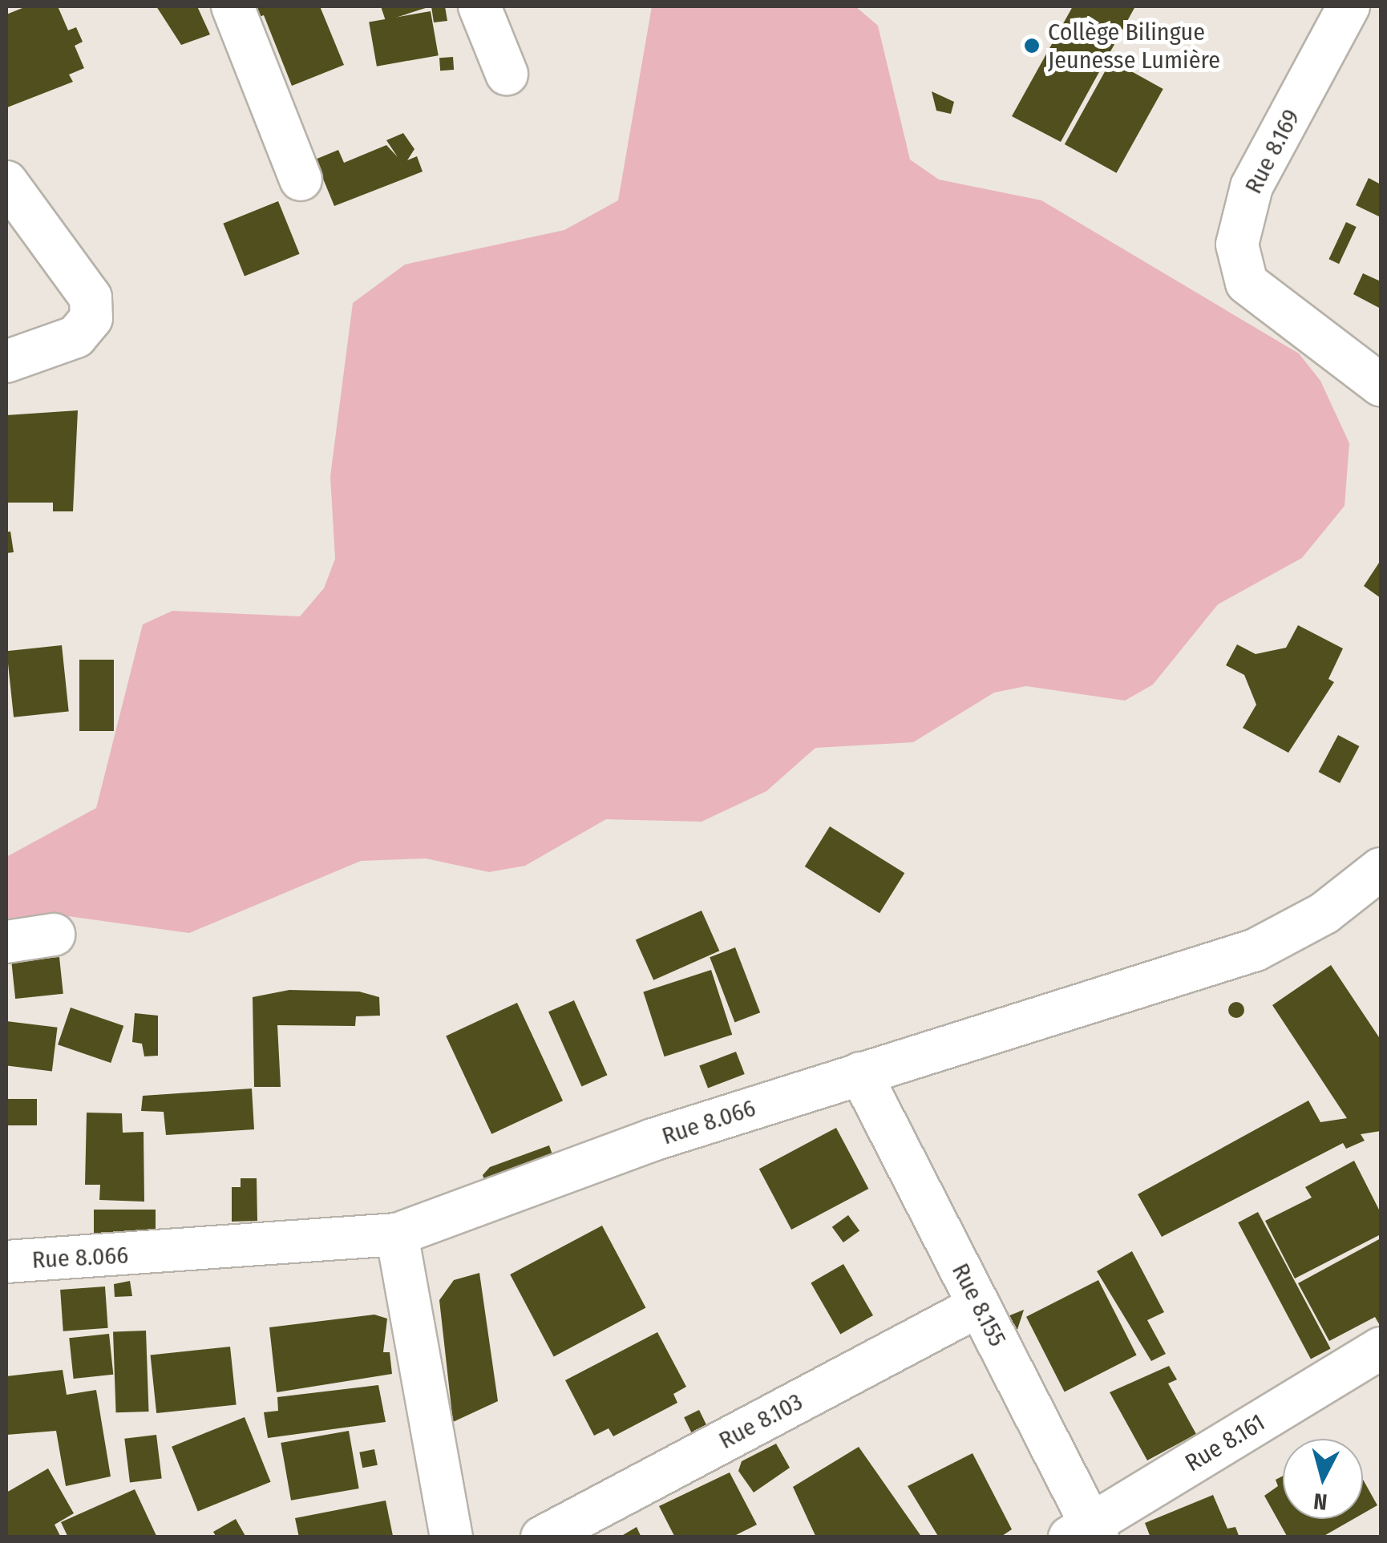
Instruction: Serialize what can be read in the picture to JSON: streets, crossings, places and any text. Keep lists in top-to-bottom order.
{
  "streets": {
    "street": [
      "Rue 8.169",
      "Rue 8.066",
      "Rue 8.155",
      "Rue 8.103",
      "Rue 8.161"
    ]
  },
  "crossings": [
    ["Rue 8.066", "Rue 8.155"],
    ["Rue 8.155", "Rue 8.103"],
    ["Rue 8.155", "Rue 8.161"]
  ],
  "places": ["Collège Bilingue Jeunesse Lumière"],
  "north": "bottom"
}
